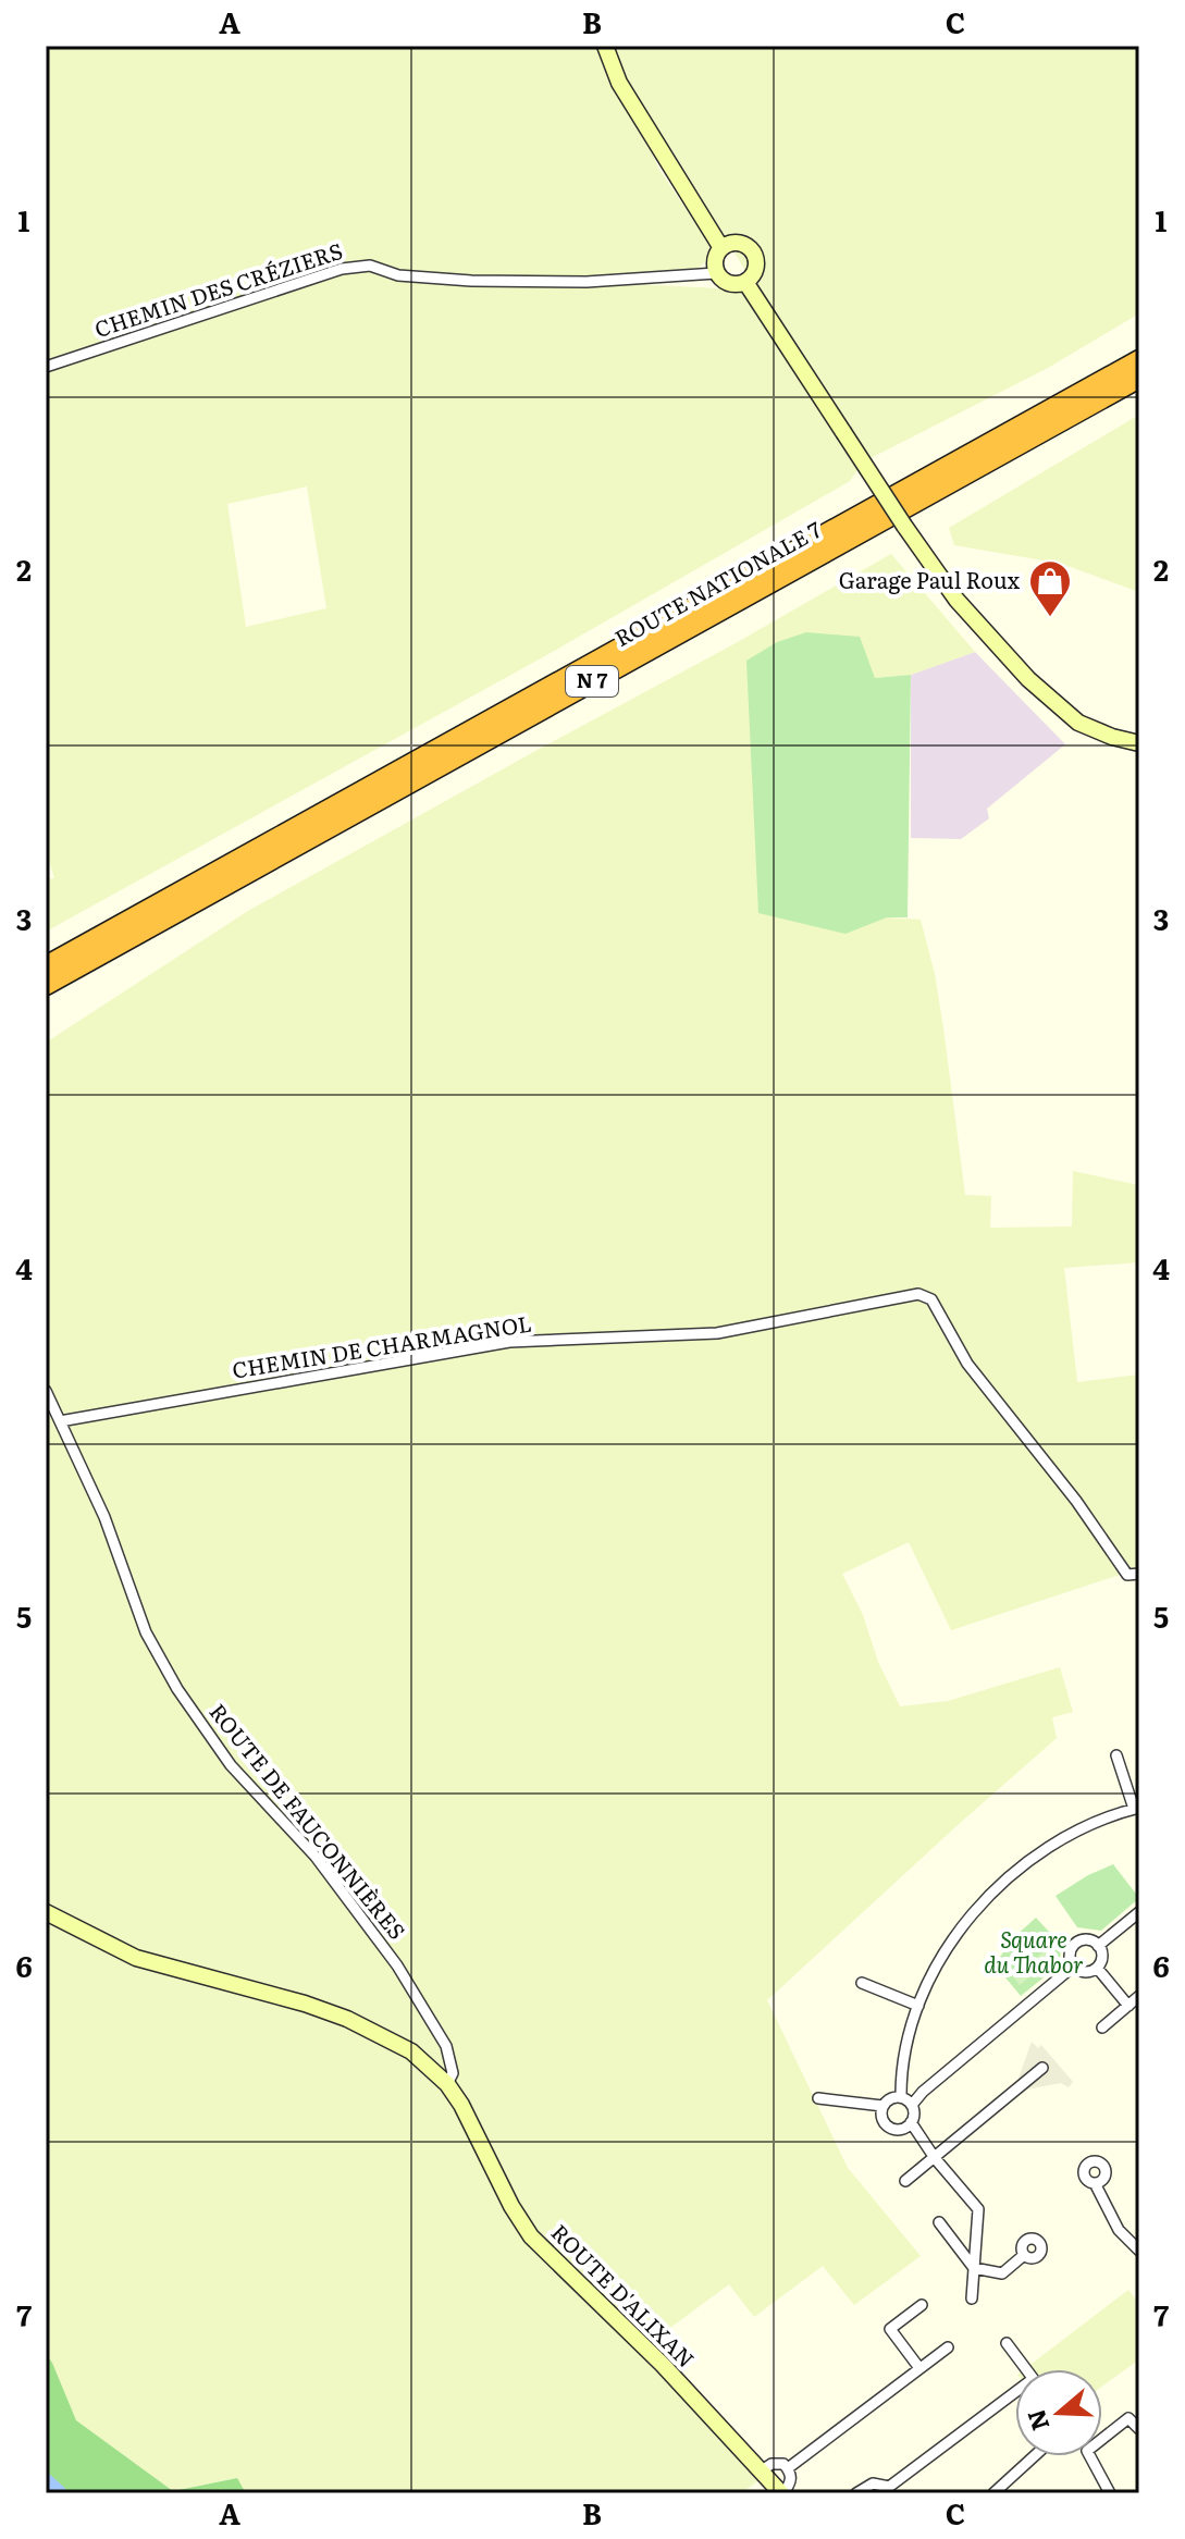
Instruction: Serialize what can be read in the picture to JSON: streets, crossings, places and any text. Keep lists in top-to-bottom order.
{
  "streets": {
    "highway": ["ROUTE NATIONALE 7", "N 7"],
    "main road": ["ROUTE D'ALIXAN"],
    "street": ["CHEMIN DES CRÉZIERS", "CHEMIN DE CHARMAGNOL", "ROUTE DE FAUCONNIÈRES"]
  },
  "crossings": [
    ["CHEMIN DE CHARMAGNOL", "ROUTE DE FAUCONNIÈRES"],
    ["ROUTE DE FAUCONNIÈRES", "ROUTE D'ALIXAN"]
  ],
  "parks": ["Square du Thabor"],
  "places": {
    "shop": ["Garage Paul Roux"]
  },
  "north": "left",
  "grid": {
    "columns": ["A", "B", "C"],
    "rows": [
      "1",
      "2",
      "3",
      "4",
      "5",
      "6",
      "7"
    ]
  }
}
